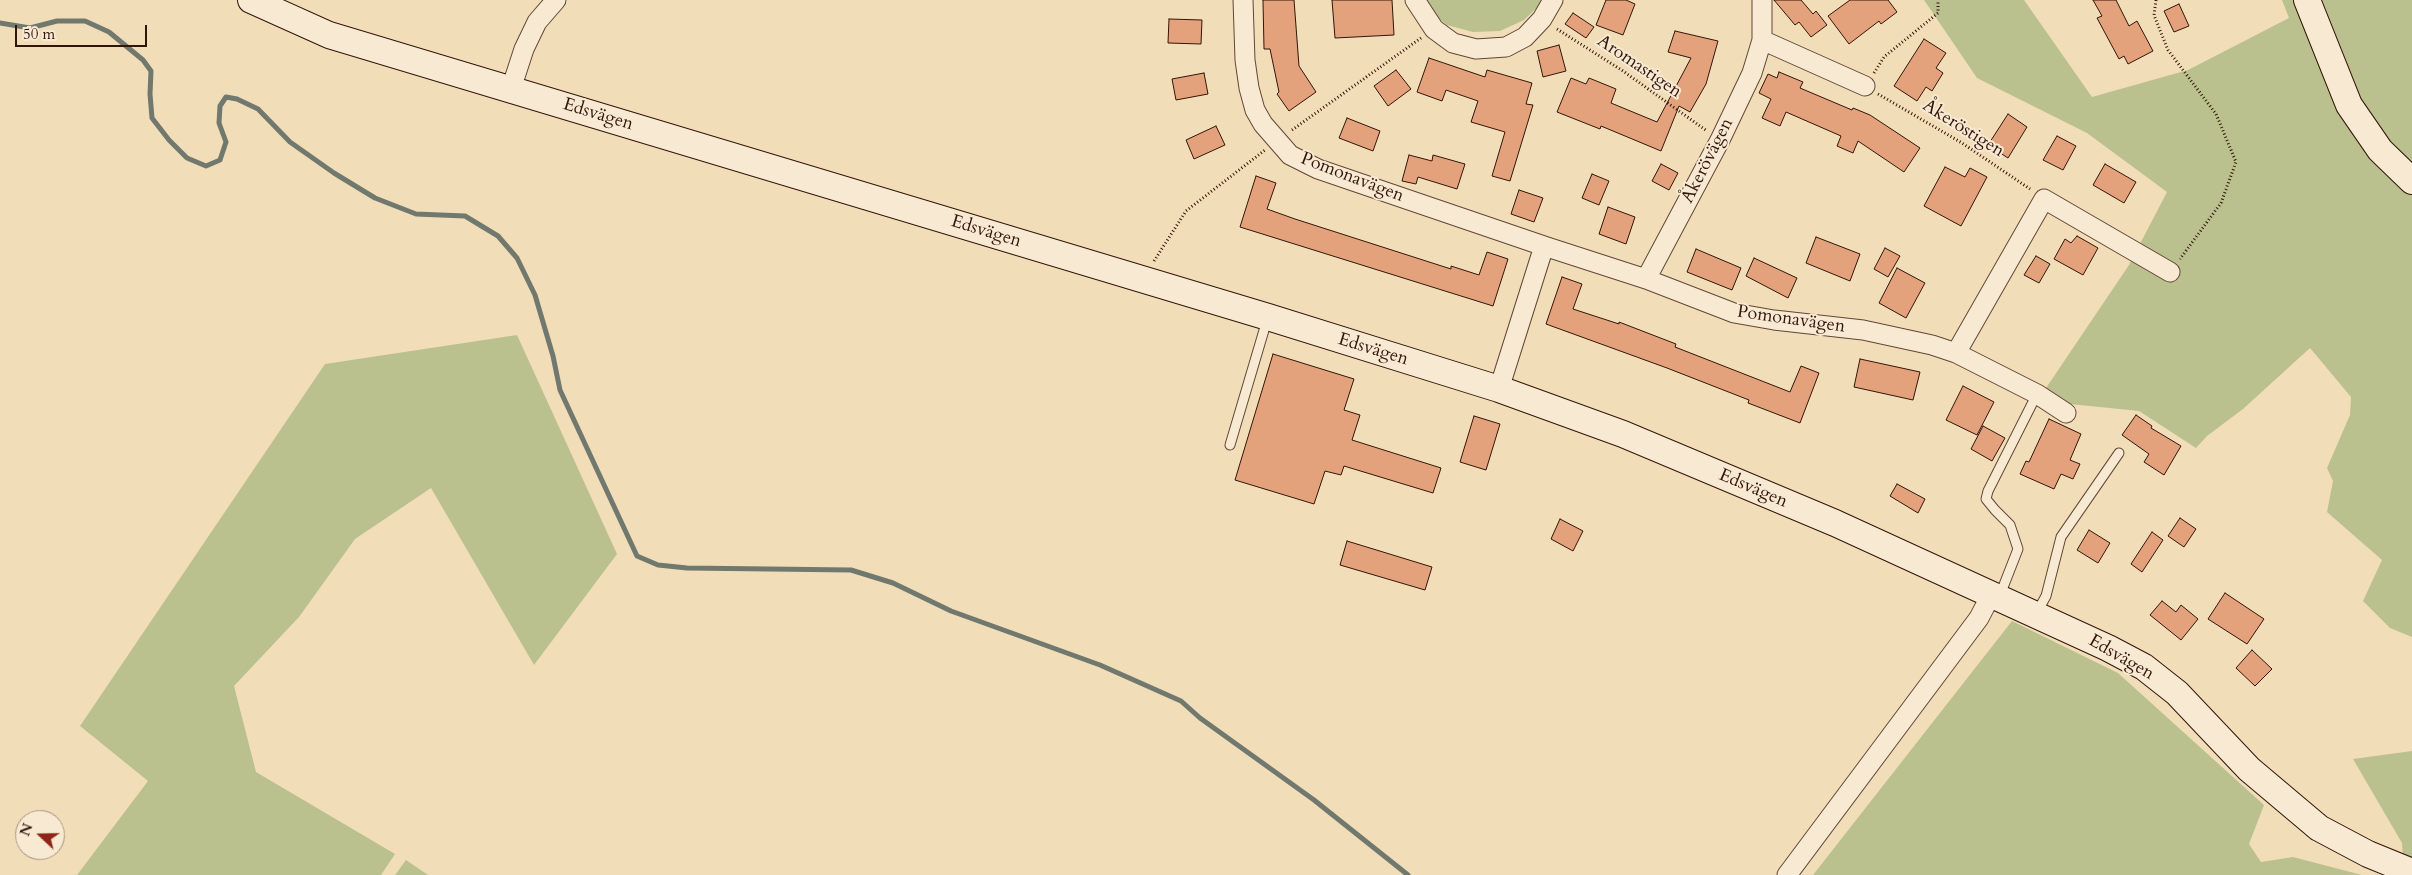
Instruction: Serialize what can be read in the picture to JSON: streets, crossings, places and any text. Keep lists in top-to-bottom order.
{
  "streets": {
    "street": ["Edsvägen", "Åkerövägen", "Pomonavägen"],
    "path": ["Aromastigen", "Åkeröstigen"]
  },
  "crossings": [
    ["Aromastigen", "Åkerövägen"],
    ["Åkerövägen", "Pomonavägen"]
  ],
  "scale_bar": "50 m",
  "north": "left"
}
